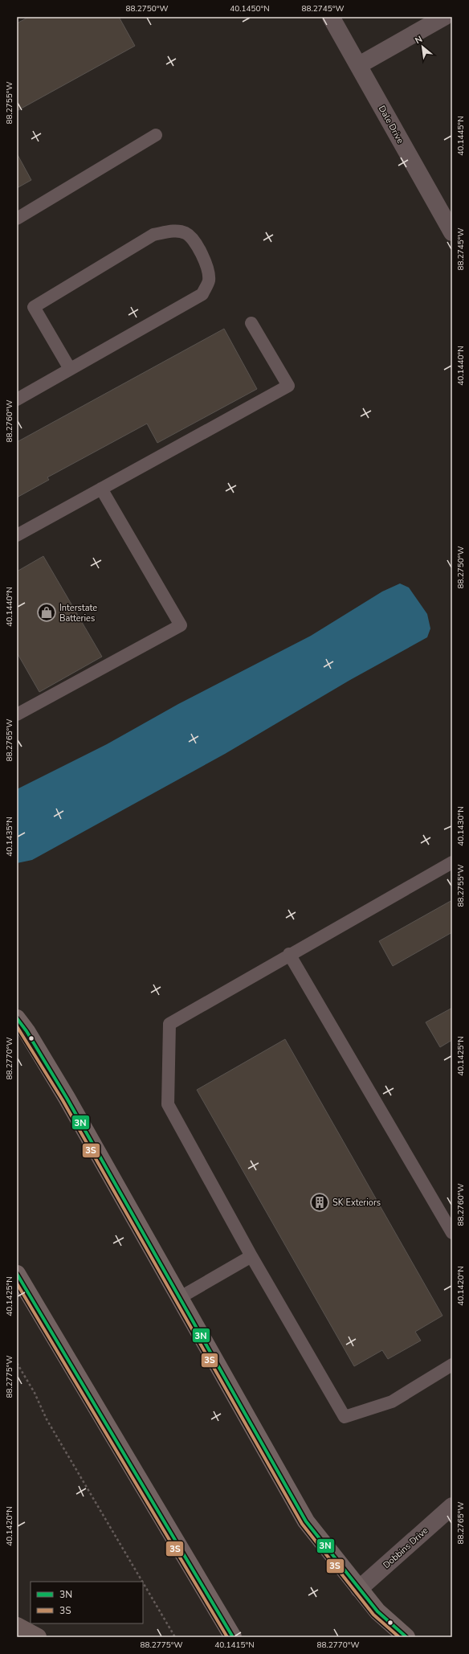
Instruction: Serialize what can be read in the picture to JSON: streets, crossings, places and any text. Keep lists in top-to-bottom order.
{
  "streets": {
    "street": ["Dale Drive", "Dobbins Drive"]
  },
  "places": {
    "shop": ["Interstate Batteries"],
    "building": ["SK Exteriors"]
  },
  "lines": ["transit line 3N", "transit line 3S"],
  "legend": ["3N", "3S"],
  "north": "top left",
  "coordinates": [
    "88.2750°W",
    "40.1450°N",
    "88.2745°W",
    "88.2755°W",
    "40.1445°N",
    "40.1440°N",
    "88.2760°W",
    "88.2765°W",
    "40.1430°N",
    "40.1435°N",
    "40.1425°N",
    "88.2770°W",
    "40.1420°N",
    "88.2775°W",
    "40.1415°N"
  ]
}
